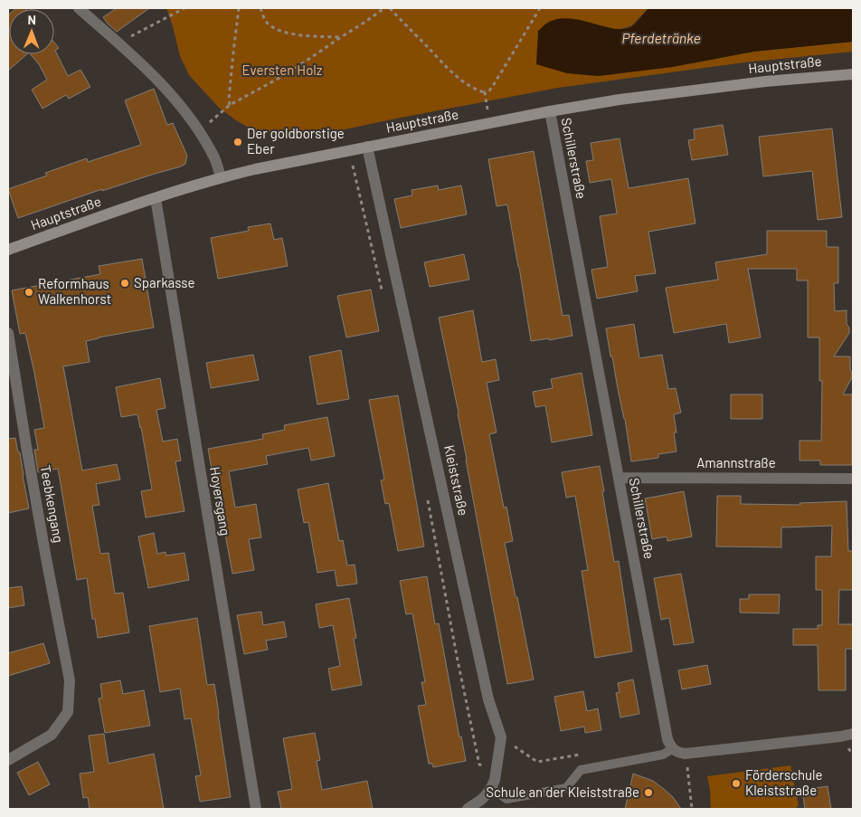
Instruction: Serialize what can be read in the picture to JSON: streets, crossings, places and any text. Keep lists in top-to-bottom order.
{
  "streets": {
    "street": [
      "Hauptstraße",
      "Schillerstraße",
      "Amannstraße",
      "Kleiststraße",
      "Hoyersgang",
      "Teebkengang"
    ]
  },
  "crossings": [
    ["Hauptstraße", "Schillerstraße"],
    ["Hauptstraße", "Kleiststraße"],
    ["Hauptstraße", "Hoyersgang"],
    ["Schillerstraße", "Amannstraße"]
  ],
  "water": ["Pferdetränke"],
  "parks": ["Eversten Holz"],
  "places": [
    "Der goldborstige Eber",
    "Sparkasse",
    "Reformhaus Walkenhorst",
    "Förderschule Kleiststraße",
    "Schule an der Kleiststraße"
  ],
  "north": "top"
}
